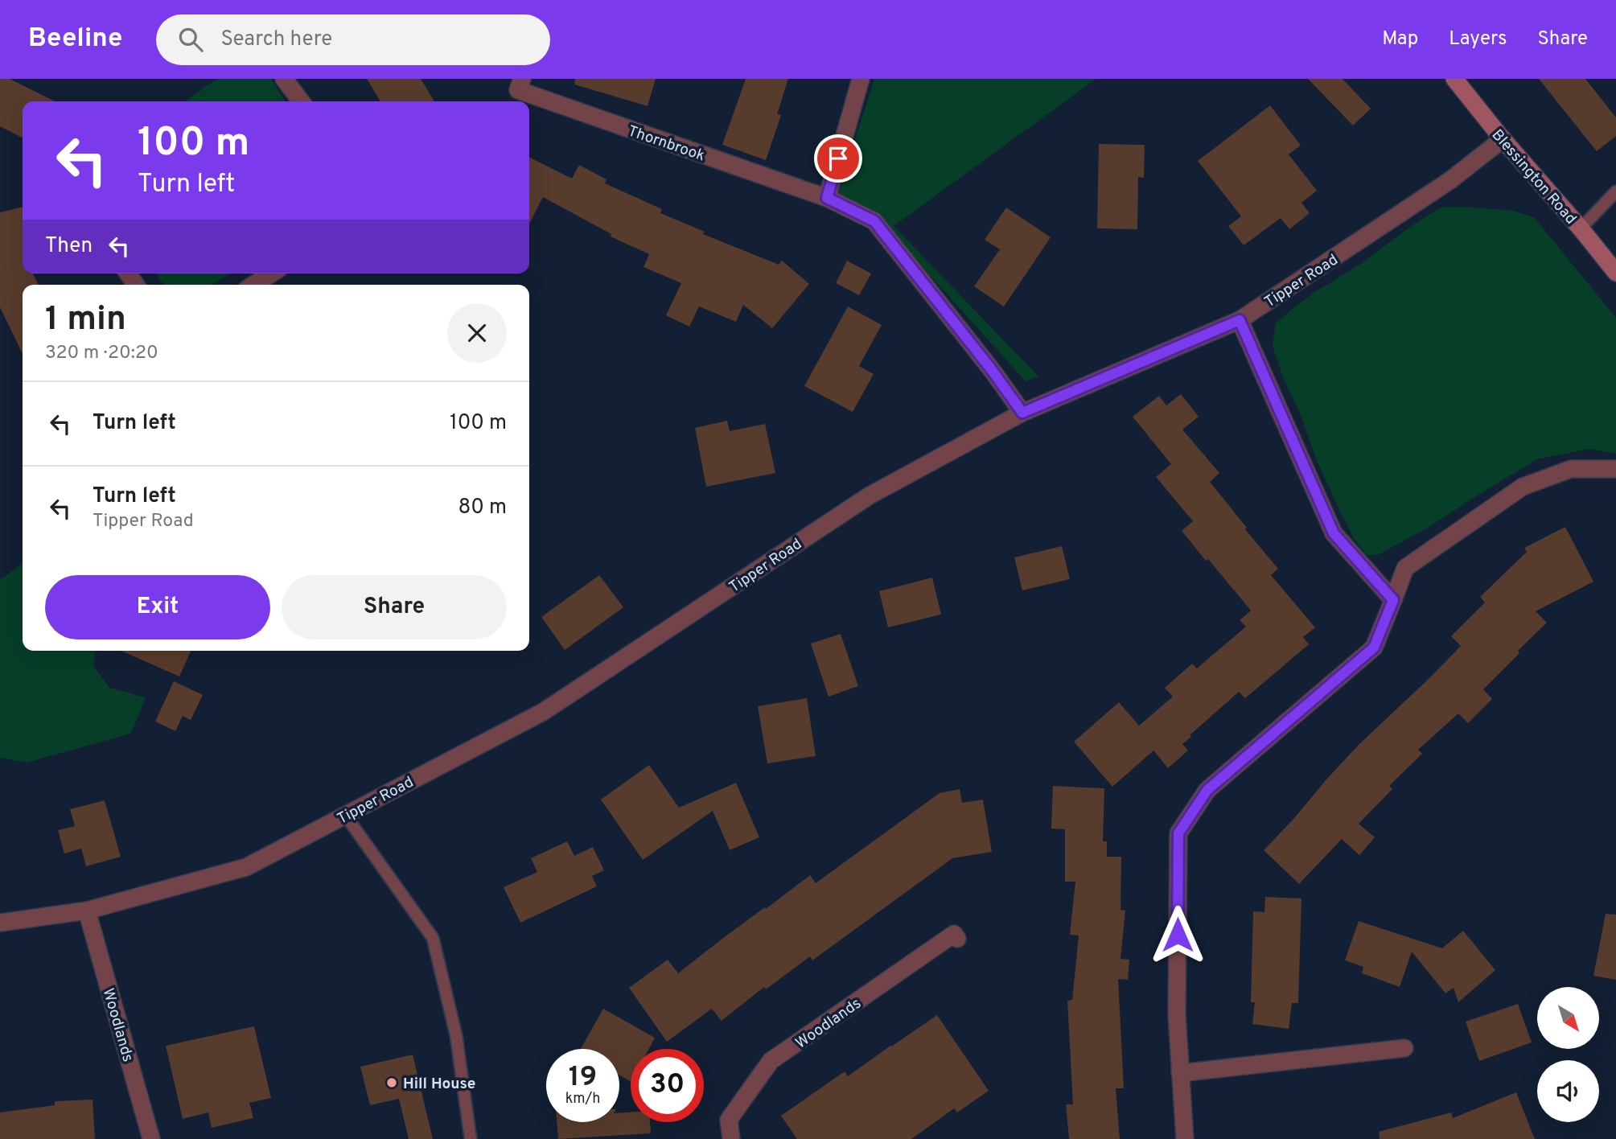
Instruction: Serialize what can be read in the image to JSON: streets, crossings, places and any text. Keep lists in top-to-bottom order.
{
  "streets": {
    "main road": ["Blessington Road"],
    "street": ["Thornbrook", "Tipper Road", "Woodlands"]
  },
  "crossings": [
    ["Thornbrook", "Tipper Road"],
    ["Blessington Road", "Tipper Road"],
    ["Tipper Road", "Woodlands"]
  ],
  "places": ["Hill House"],
  "north": "bottom right",
  "page": {
    "header": "Beeline",
    "search": "Search here",
    "nav": ["Map", "Layers", "Share"],
    "turn": ["100 m", "Turn left"],
    "then": "Then",
    "heading": ["1 min", "320 m · 20:20"],
    "list": [
      {
        "name": "Turn left",
        "value": "100 m"
      },
      {
        "name": "Turn left",
        "note": "Tipper Road",
        "value": "80 m"
      }
    ],
    "buttons": ["Exit", "Share"],
    "speed": "19 km/h",
    "limit": "30"
  }
}
